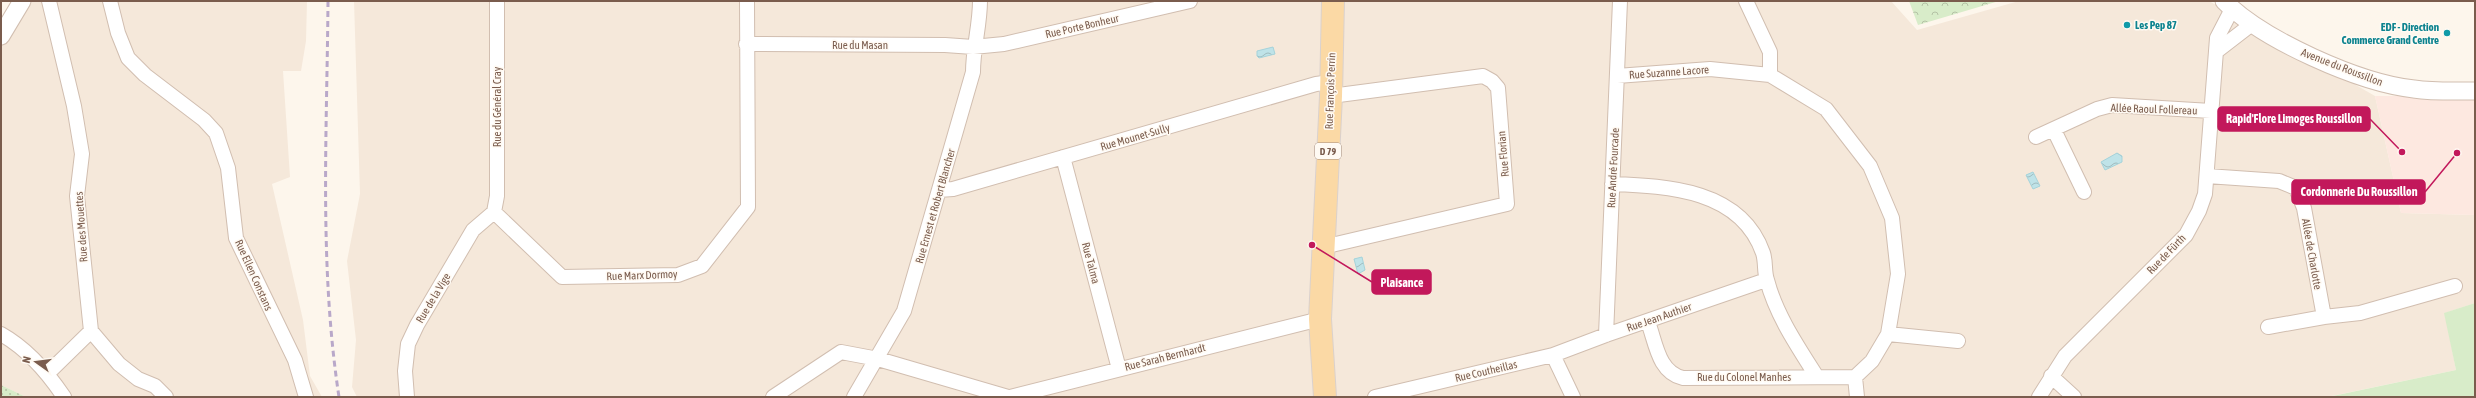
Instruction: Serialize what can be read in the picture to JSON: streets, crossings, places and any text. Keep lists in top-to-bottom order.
{
  "streets": {
    "main road": ["Rue François Perrin", "D 79"],
    "street": [
      "Rue Porte Bonheur",
      "Rue du Masan",
      "Avenue du Roussillon",
      "Rue Suzanne Lacore",
      "Rue du Général Cray",
      "Allée Raoul Follereau",
      "Rue Mounet-Sully",
      "Rue Florian",
      "Rue André Fourcade",
      "Rue Ernest et Robert Blancher",
      "Rue des Mouettes",
      "Rue de Fürth",
      "Allée de Charlotte",
      "Rue Talma",
      "Rue Ellen Constans",
      "Rue Marx Dormoy",
      "Rue de la Vige",
      "Rue Jean Authier",
      "Rue Sarah Bernhardt",
      "Rue Coutheillas",
      "Rue du Colonel Manhes"
    ]
  },
  "crossings": [
    ["Rue Porte Bonheur", "Rue du Masan"],
    ["Rue Porte Bonheur", "Rue Ernest et Robert Blancher"],
    ["Rue du Masan", "Rue Ernest et Robert Blancher"],
    ["Rue du Masan", "Rue Marx Dormoy"],
    ["Avenue du Roussillon", "Rue de Fürth"],
    ["Rue Suzanne Lacore", "Rue André Fourcade"],
    ["Rue Suzanne Lacore", "Rue du Colonel Manhes"],
    ["Rue François Perrin", "Rue Mounet-Sully"],
    ["Rue François Perrin", "Rue Florian"],
    ["Rue François Perrin", "Rue Sarah Bernhardt"],
    ["Rue du Général Cray", "Rue Marx Dormoy"],
    ["Rue du Général Cray", "Rue de la Vige"],
    ["Allée Raoul Follereau", "Rue de Fürth"],
    ["Rue Mounet-Sully", "Rue Florian"],
    ["Rue Mounet-Sully", "Rue Ernest et Robert Blancher"],
    ["Rue Mounet-Sully", "Rue Talma"],
    ["Rue André Fourcade", "Rue Jean Authier"],
    ["Rue Ernest et Robert Blancher", "Rue Sarah Bernhardt"],
    ["Rue de Fürth", "Allée de Charlotte"],
    ["Rue Talma", "Rue Sarah Bernhardt"],
    ["Rue Marx Dormoy", "Rue de la Vige"],
    ["Rue Jean Authier", "Rue Coutheillas"],
    ["Rue Jean Authier", "Rue du Colonel Manhes"]
  ],
  "places": [
    "Les Pep 87",
    "EDF - Direction Commerce Grand Centre",
    "Rapid'Flore Limoges Roussillon",
    "Cordonnerie Du Roussillon",
    "Plaisance"
  ],
  "north": "left"
}
